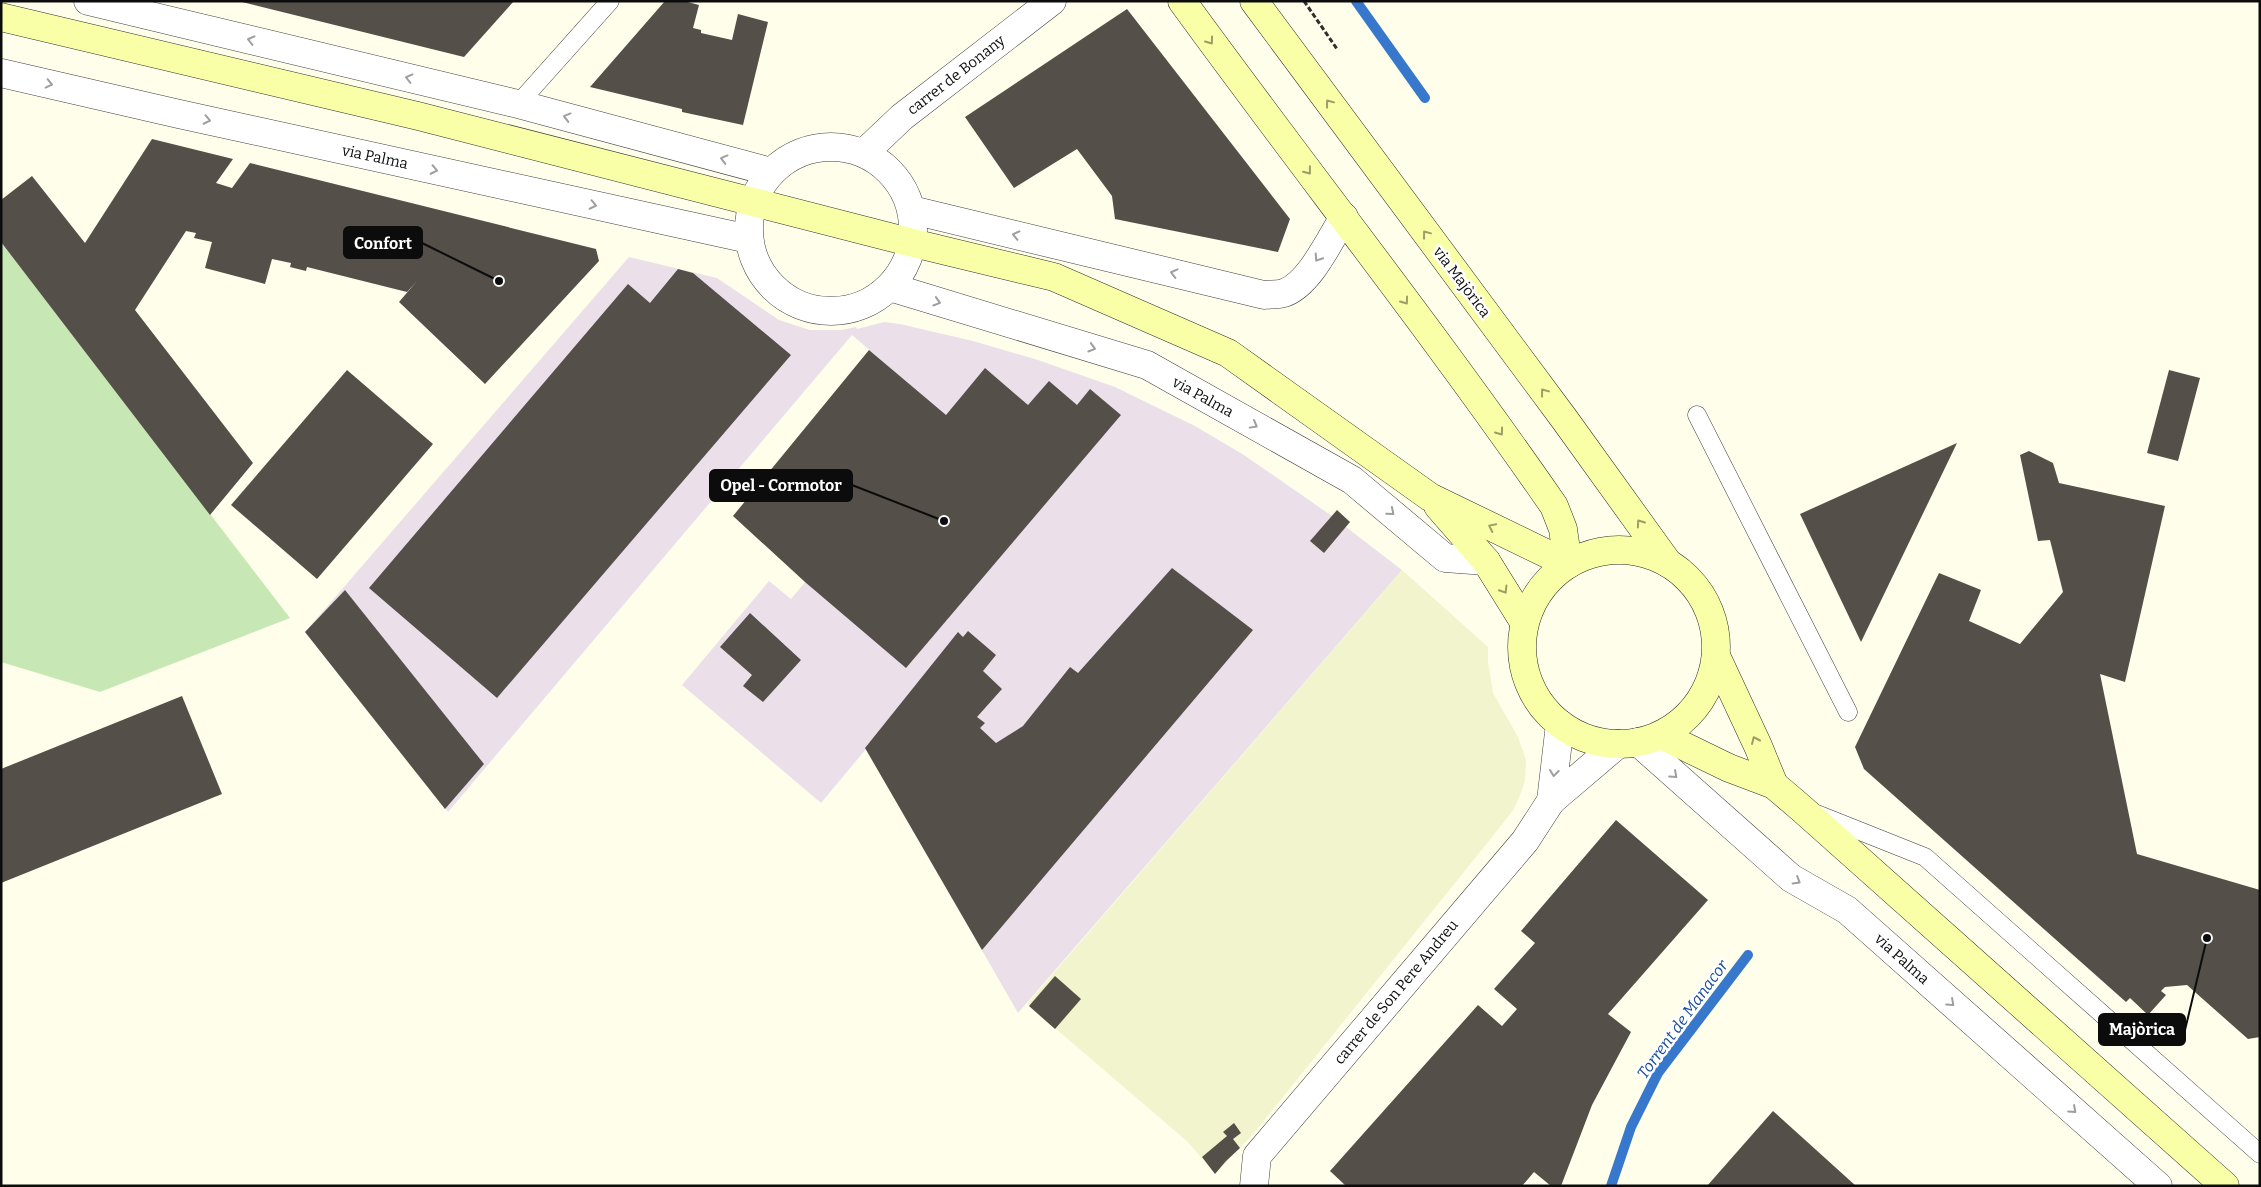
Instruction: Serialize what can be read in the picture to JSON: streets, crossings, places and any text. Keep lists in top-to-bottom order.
{
  "streets": {
    "main road": ["via Majòrica"],
    "street": ["carrer de Bonany", "via Palma", "carrer de Son Pere Andreu"]
  },
  "water": ["Torrent de Manacor"],
  "places": ["Confort", "Opel - Cormotor", "Majòrica"]
}
